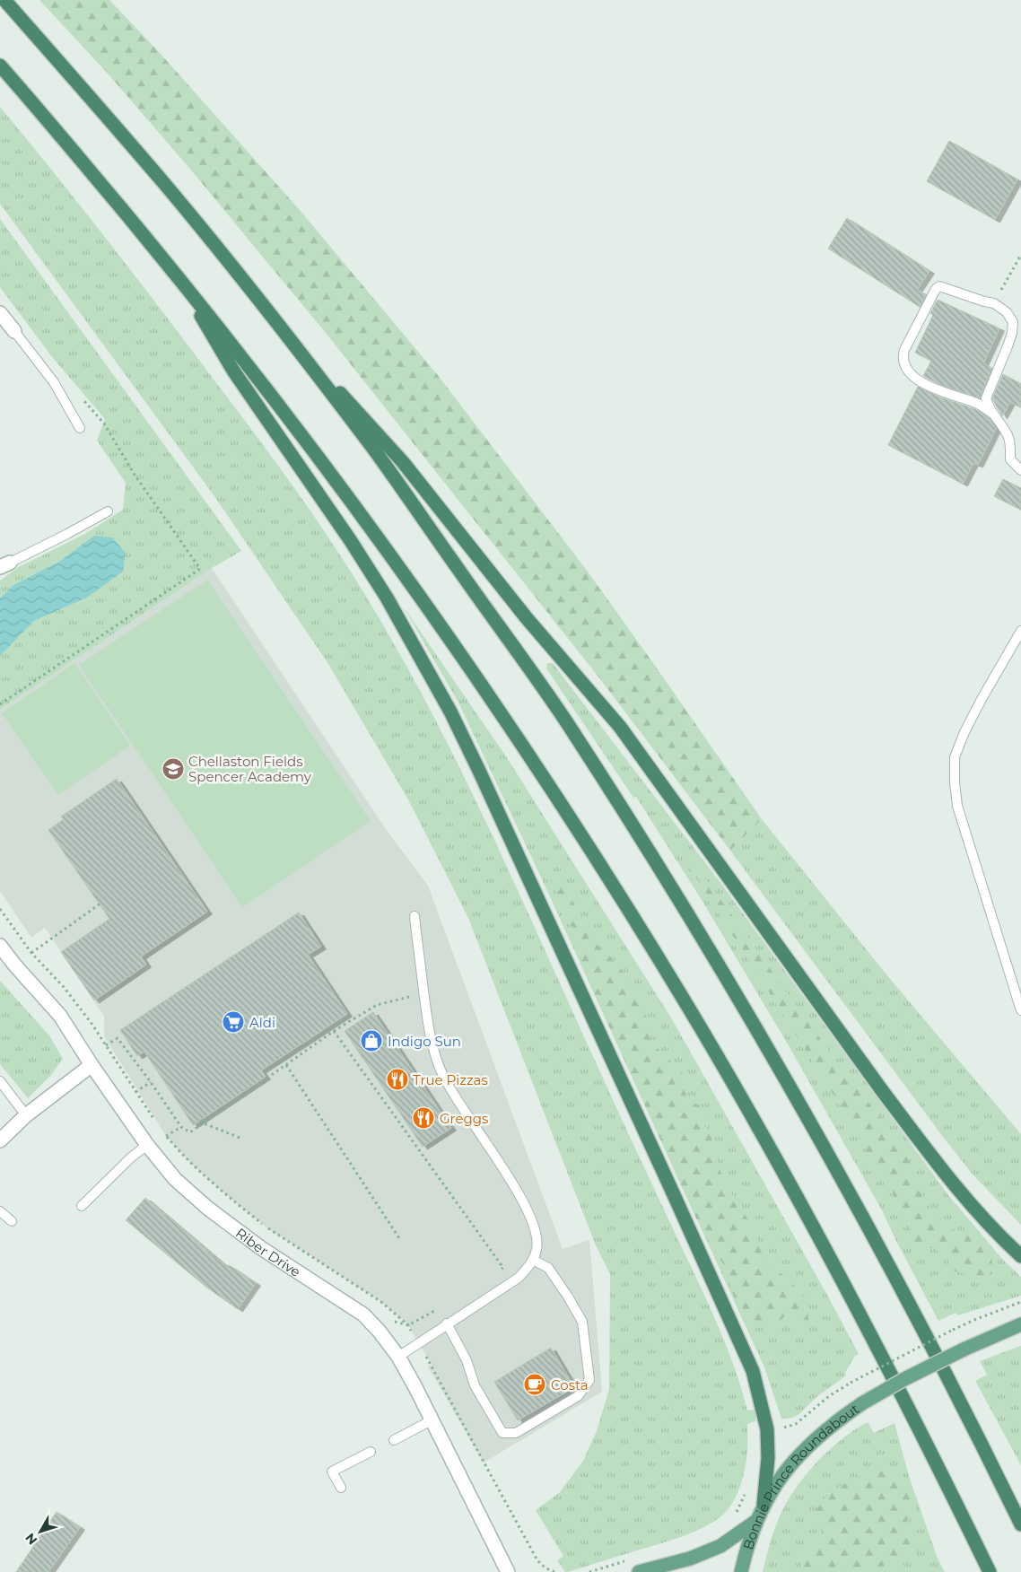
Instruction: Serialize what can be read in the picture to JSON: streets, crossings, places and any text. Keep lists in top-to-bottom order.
{
  "streets": {
    "main road": ["Bonnie Prince Roundabout"],
    "street": ["Riber Drive"]
  },
  "places": {
    "school or university": ["Chellaston Fields Spencer Academy"],
    "supermarket": ["Aldi"],
    "shop": ["Indigo Sun"],
    "restaurant": ["True Pizzas", "Greggs"],
    "cafe": ["Costa"]
  },
  "north": "bottom left"
}
